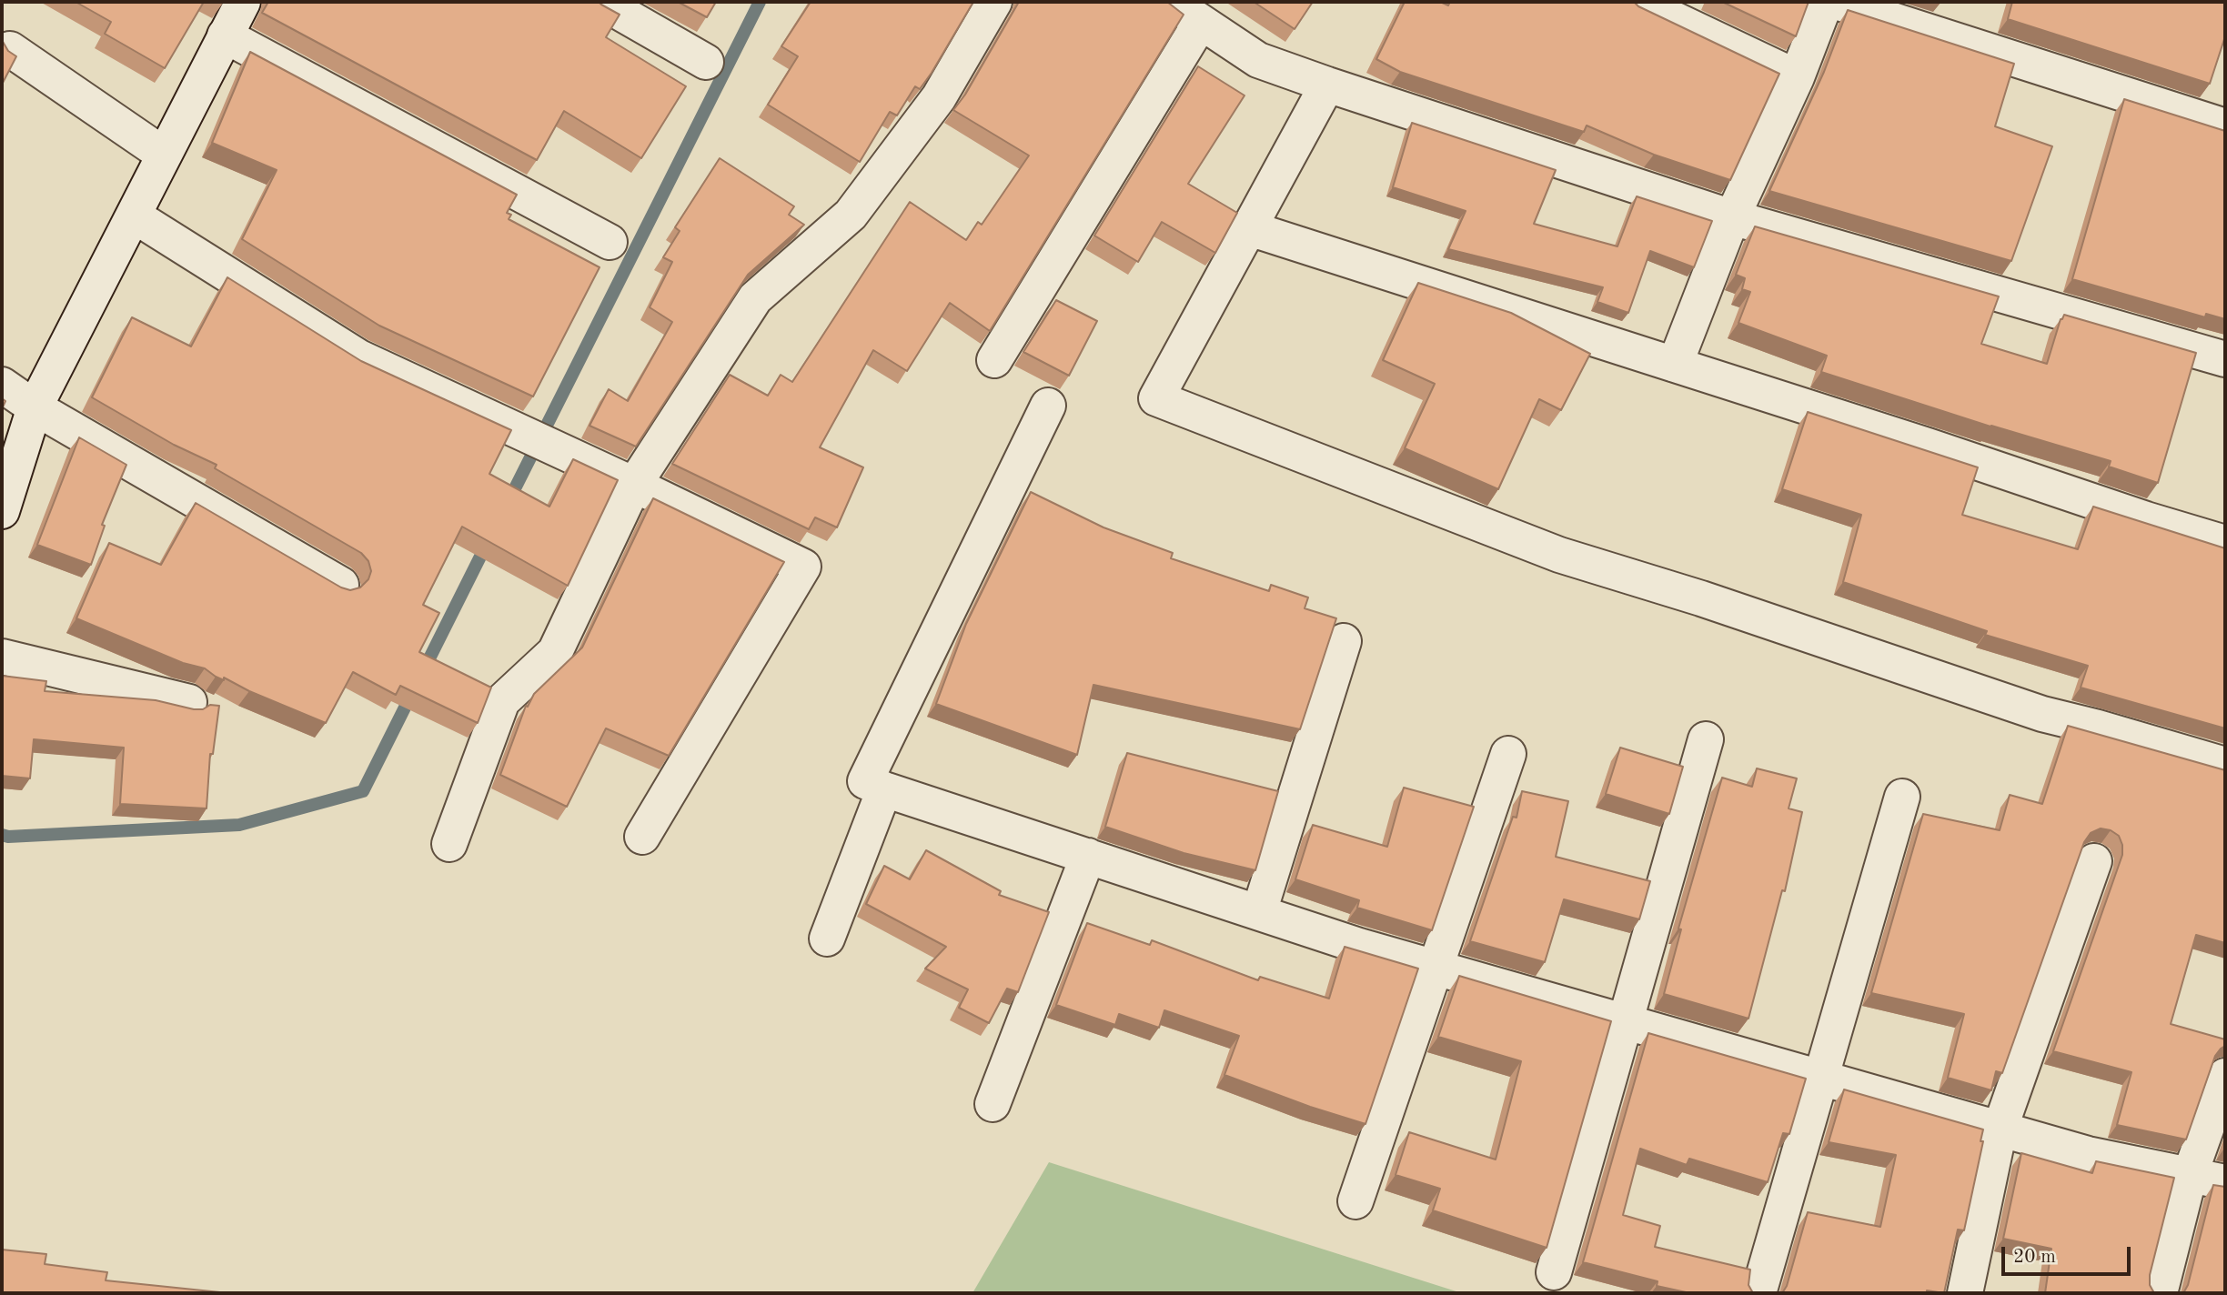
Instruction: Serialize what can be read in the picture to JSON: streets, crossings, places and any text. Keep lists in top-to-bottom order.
{
  "scale_bar": "20 m"
}
